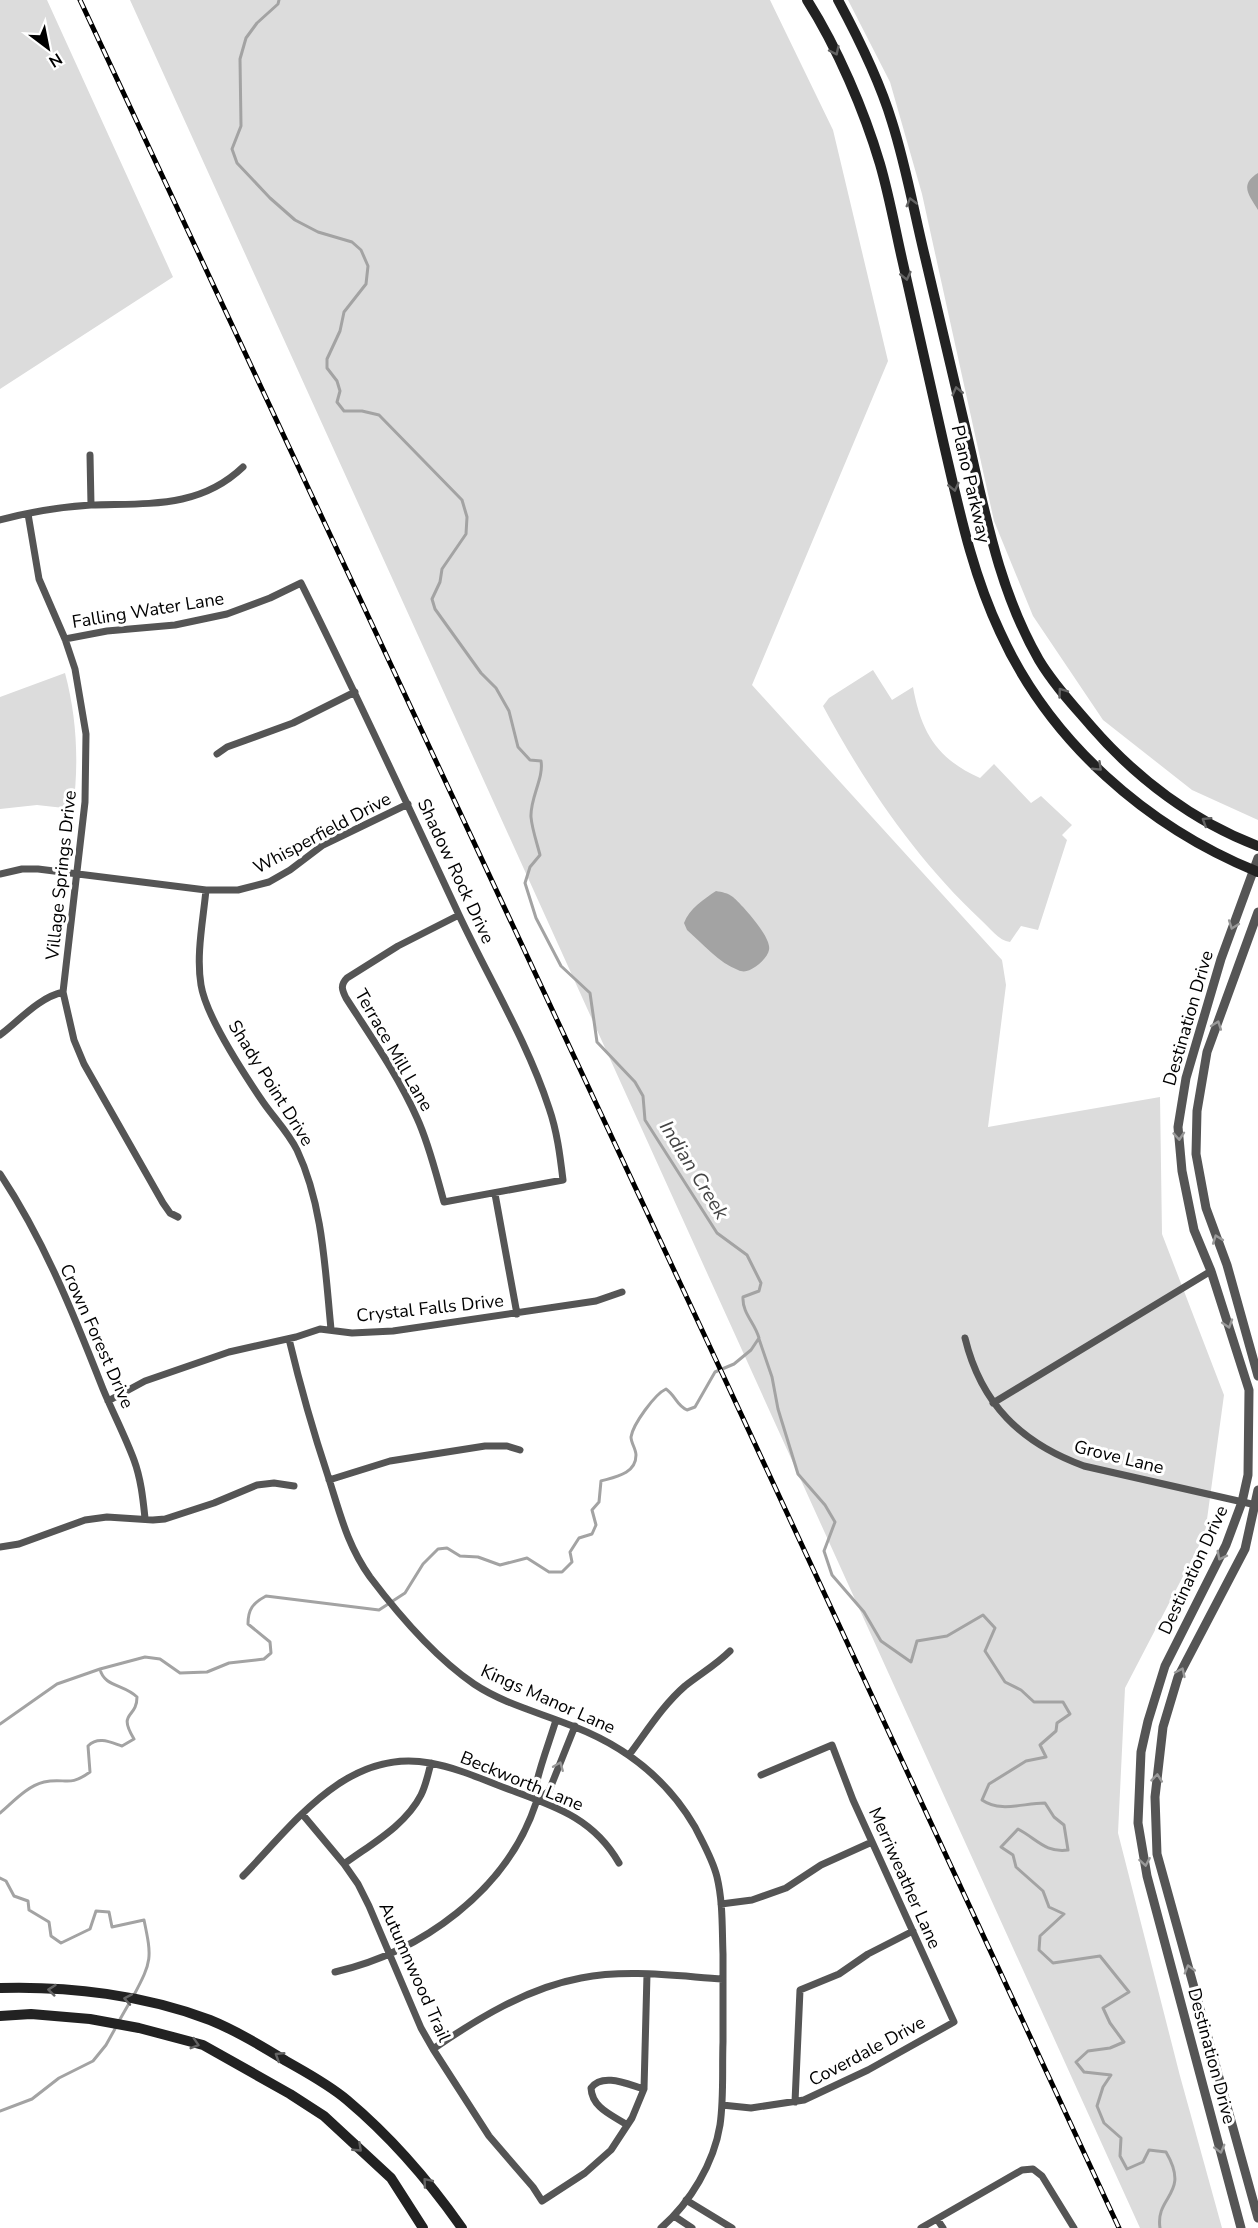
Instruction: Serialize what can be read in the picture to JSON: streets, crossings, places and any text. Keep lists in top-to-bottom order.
{
  "streets": {
    "main road": ["Plano Parkway"],
    "street": [
      "Falling Water Lane",
      "Whisperfield Drive",
      "Shadow Rock Drive",
      "Village Springs Drive",
      "Destination Drive",
      "Terrace Mill Lane",
      "Shady Point Drive",
      "Crystal Falls Drive",
      "Crown Forest Drive",
      "Grove Lane",
      "Kings Manor Lane",
      "Beckworth Lane",
      "Merriweather Lane",
      "Autumnwood Trail",
      "Coverdale Drive"
    ]
  },
  "crossings": [
    ["Plano Parkway", "Destination Drive"],
    ["Falling Water Lane", "Shadow Rock Drive"],
    ["Falling Water Lane", "Village Springs Drive"],
    ["Whisperfield Drive", "Shadow Rock Drive"],
    ["Whisperfield Drive", "Village Springs Drive"],
    ["Whisperfield Drive", "Shady Point Drive"],
    ["Shadow Rock Drive", "Terrace Mill Lane"],
    ["Destination Drive", "Grove Lane"],
    ["Shady Point Drive", "Crystal Falls Drive"],
    ["Crystal Falls Drive", "Crown Forest Drive"],
    ["Crystal Falls Drive", "Kings Manor Lane"],
    ["Kings Manor Lane", "Coverdale Drive"],
    ["Beckworth Lane", "Autumnwood Trail"],
    ["Merriweather Lane", "Coverdale Drive"]
  ],
  "water": ["Indian Creek"],
  "north": "bottom right"
}
